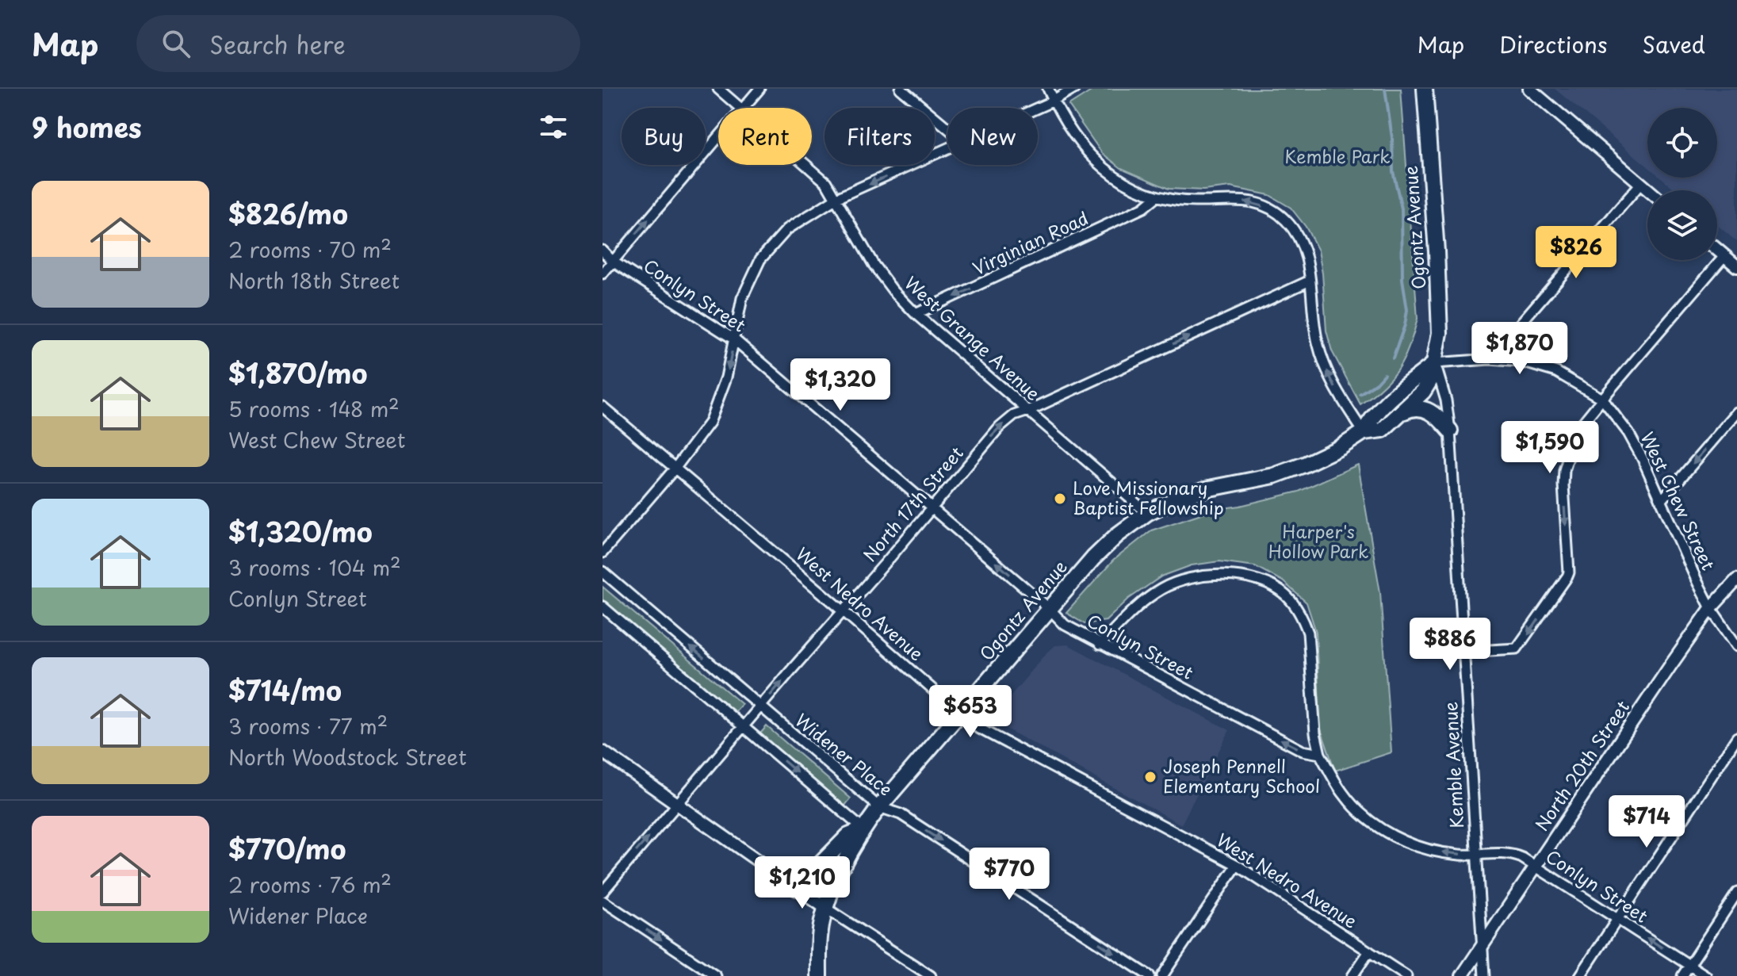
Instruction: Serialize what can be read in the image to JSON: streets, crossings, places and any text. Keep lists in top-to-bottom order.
{
  "streets": {
    "main road": ["Ogontz Avenue"],
    "street": [
      "Virginian Road",
      "Conlyn Street",
      "West Grange Avenue",
      "West Chew Street",
      "North 17th Street",
      "West Nedro Avenue",
      "Widener Place",
      "Kemble Avenue",
      "North 20th Street"
    ]
  },
  "crossings": [
    ["Ogontz Avenue", "Conlyn Street"],
    ["Ogontz Avenue", "West Grange Avenue"],
    ["Ogontz Avenue", "West Chew Street"],
    ["Ogontz Avenue", "West Nedro Avenue"],
    ["Ogontz Avenue", "Widener Place"],
    ["Ogontz Avenue", "Kemble Avenue"],
    ["Virginian Road", "West Grange Avenue"],
    ["Conlyn Street", "North 17th Street"],
    ["Conlyn Street", "Kemble Avenue"],
    ["Conlyn Street", "North 20th Street"],
    ["West Grange Avenue", "North 17th Street"],
    ["West Chew Street", "Kemble Avenue"],
    ["West Chew Street", "North 20th Street"],
    ["North 17th Street", "West Nedro Avenue"],
    ["North 17th Street", "Widener Place"],
    ["Kemble Avenue", "North 20th Street"]
  ],
  "one_way": ["Virginian Road", "Conlyn Street", "North 17th Street"],
  "parks": ["Kemble Park", "Harper's Hollow Park"],
  "places": ["Love Missionary Baptist Fellowship", "Joseph Pennell Elementary School"],
  "page": {
    "header": "Map",
    "search": "Search here",
    "nav": ["Map", "Directions", "Saved"],
    "heading": "9 homes",
    "chip": [
      "Buy",
      "Rent",
      "Filters",
      "New"
    ],
    "list": [
      {
        "name": "$826/mo",
        "note": "2 rooms · 70 m² · North 18th Street"
      },
      {
        "name": "$1,870/mo",
        "note": "5 rooms · 148 m² · West Chew Street"
      },
      {
        "name": "$1,320/mo",
        "note": "3 rooms · 104 m² · Conlyn Street"
      },
      {
        "name": "$714/mo",
        "note": "3 rooms · 77 m² · North Woodstock Street"
      },
      {
        "name": "$770/mo",
        "note": "2 rooms · 76 m² · Widener Place"
      }
    ],
    "price": [
      "$826",
      "$1,870",
      "$1,320",
      "$1,590",
      "$886",
      "$653",
      "$714",
      "$770",
      "$1,210"
    ]
  }
}
